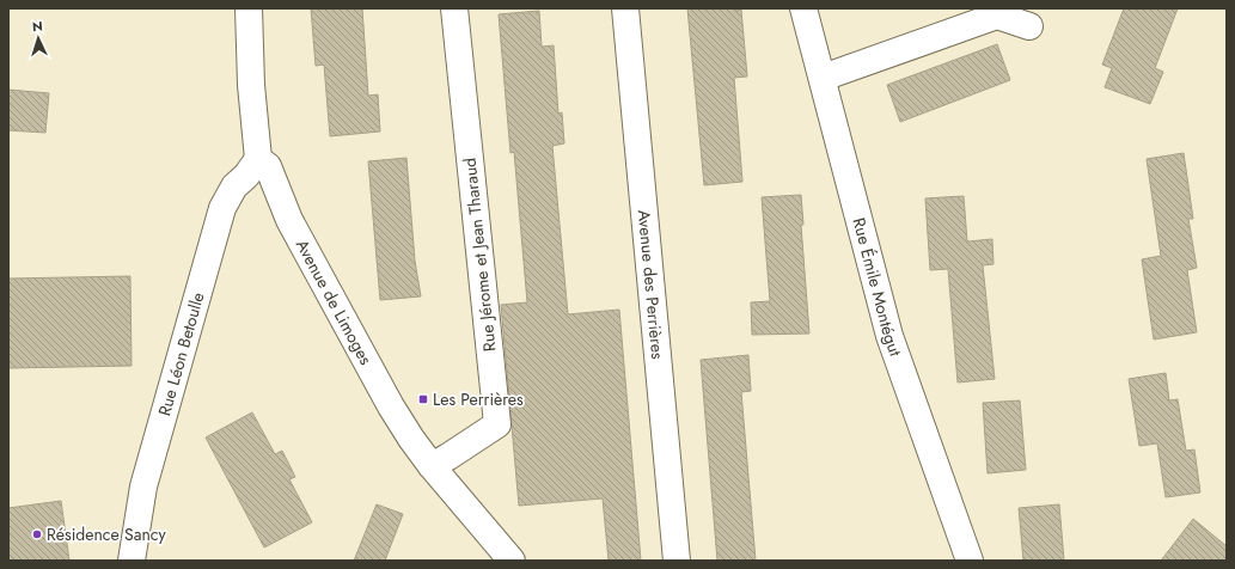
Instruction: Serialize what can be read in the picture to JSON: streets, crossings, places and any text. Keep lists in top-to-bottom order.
{
  "streets": {
    "street": [
      "Rue Jérome et Jean Tharaud",
      "Avenue des Perrières",
      "Rue Émile Montégut",
      "Avenue de Limoges",
      "Rue Léon Betoulle"
    ]
  },
  "crossings": [
    ["Rue Jérome et Jean Tharaud", "Avenue de Limoges"],
    ["Avenue de Limoges", "Rue Léon Betoulle"]
  ],
  "places": {
    "transit": ["Les Perrières"],
    "other": ["Résidence Sancy"]
  },
  "north": "top"
}
